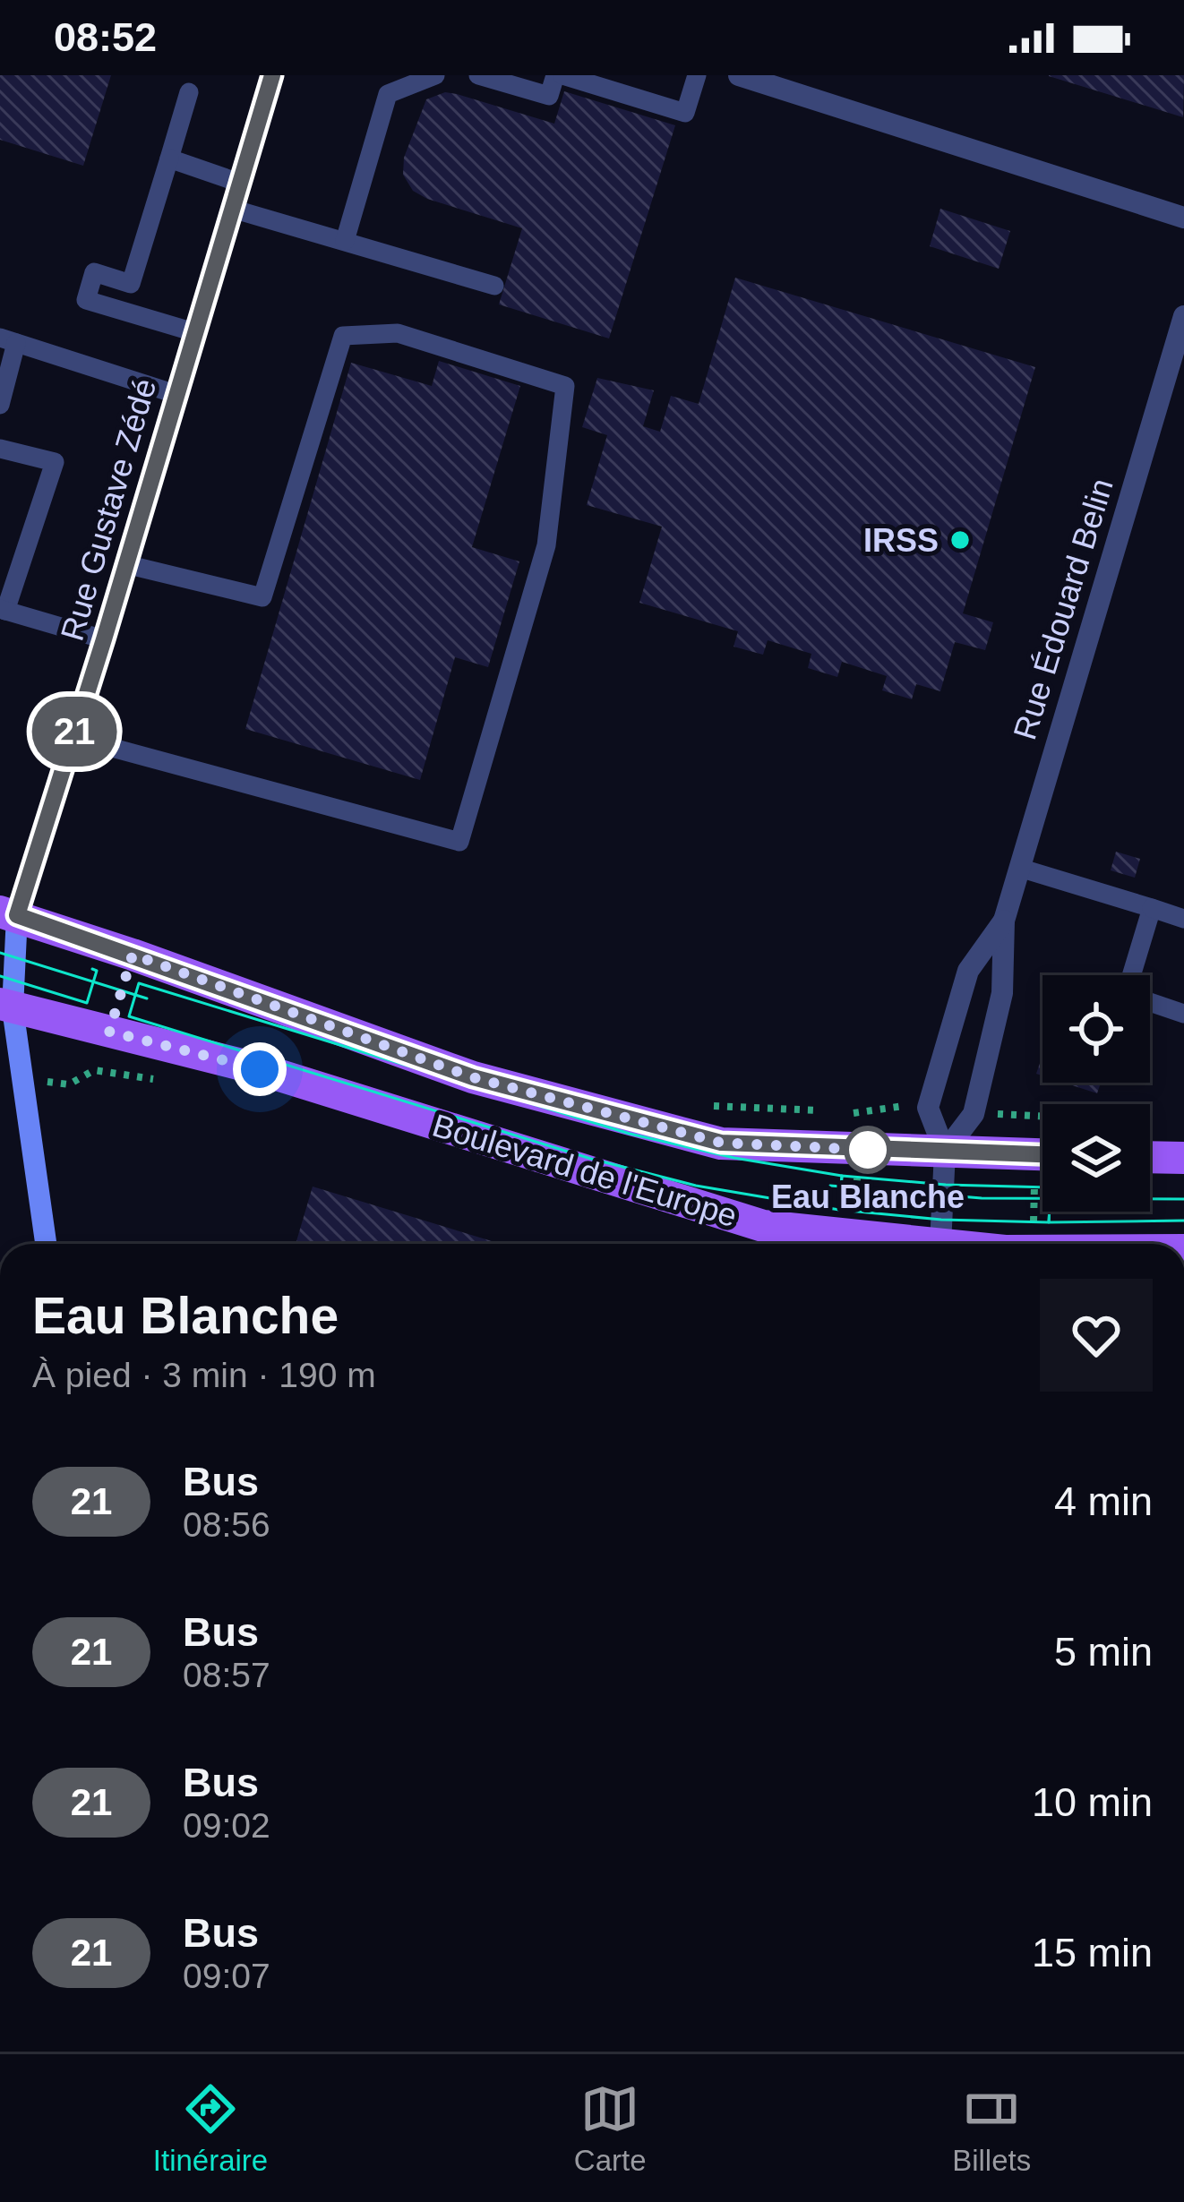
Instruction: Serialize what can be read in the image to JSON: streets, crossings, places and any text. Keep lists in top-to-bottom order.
{
  "streets": {
    "main road": ["Boulevard de l'Europe"],
    "street": ["Rue Gustave Zédé", "Rue Édouard Belin"]
  },
  "crossings": [
    ["Rue Gustave Zédé", "Boulevard de l'Europe"],
    ["Rue Édouard Belin", "Boulevard de l'Europe"]
  ],
  "places": ["IRSS", "Eau Blanche"],
  "lines": ["bus line 21"],
  "page": {
    "status": "08:52",
    "on_map": "21",
    "heading": ["Eau Blanche", "À pied · 3 min · 190 m"],
    "list": [
      {
        "mark": "21",
        "name": "Bus",
        "note": "08:56",
        "value": "4 min"
      },
      {
        "mark": "21",
        "name": "Bus",
        "note": "08:57",
        "value": "5 min"
      },
      {
        "mark": "21",
        "name": "Bus",
        "note": "09:02",
        "value": "10 min"
      },
      {
        "mark": "21",
        "name": "Bus",
        "note": "09:07",
        "value": "15 min"
      }
    ],
    "tabs": ["Itinéraire", "Carte", "Billets"]
  }
}
